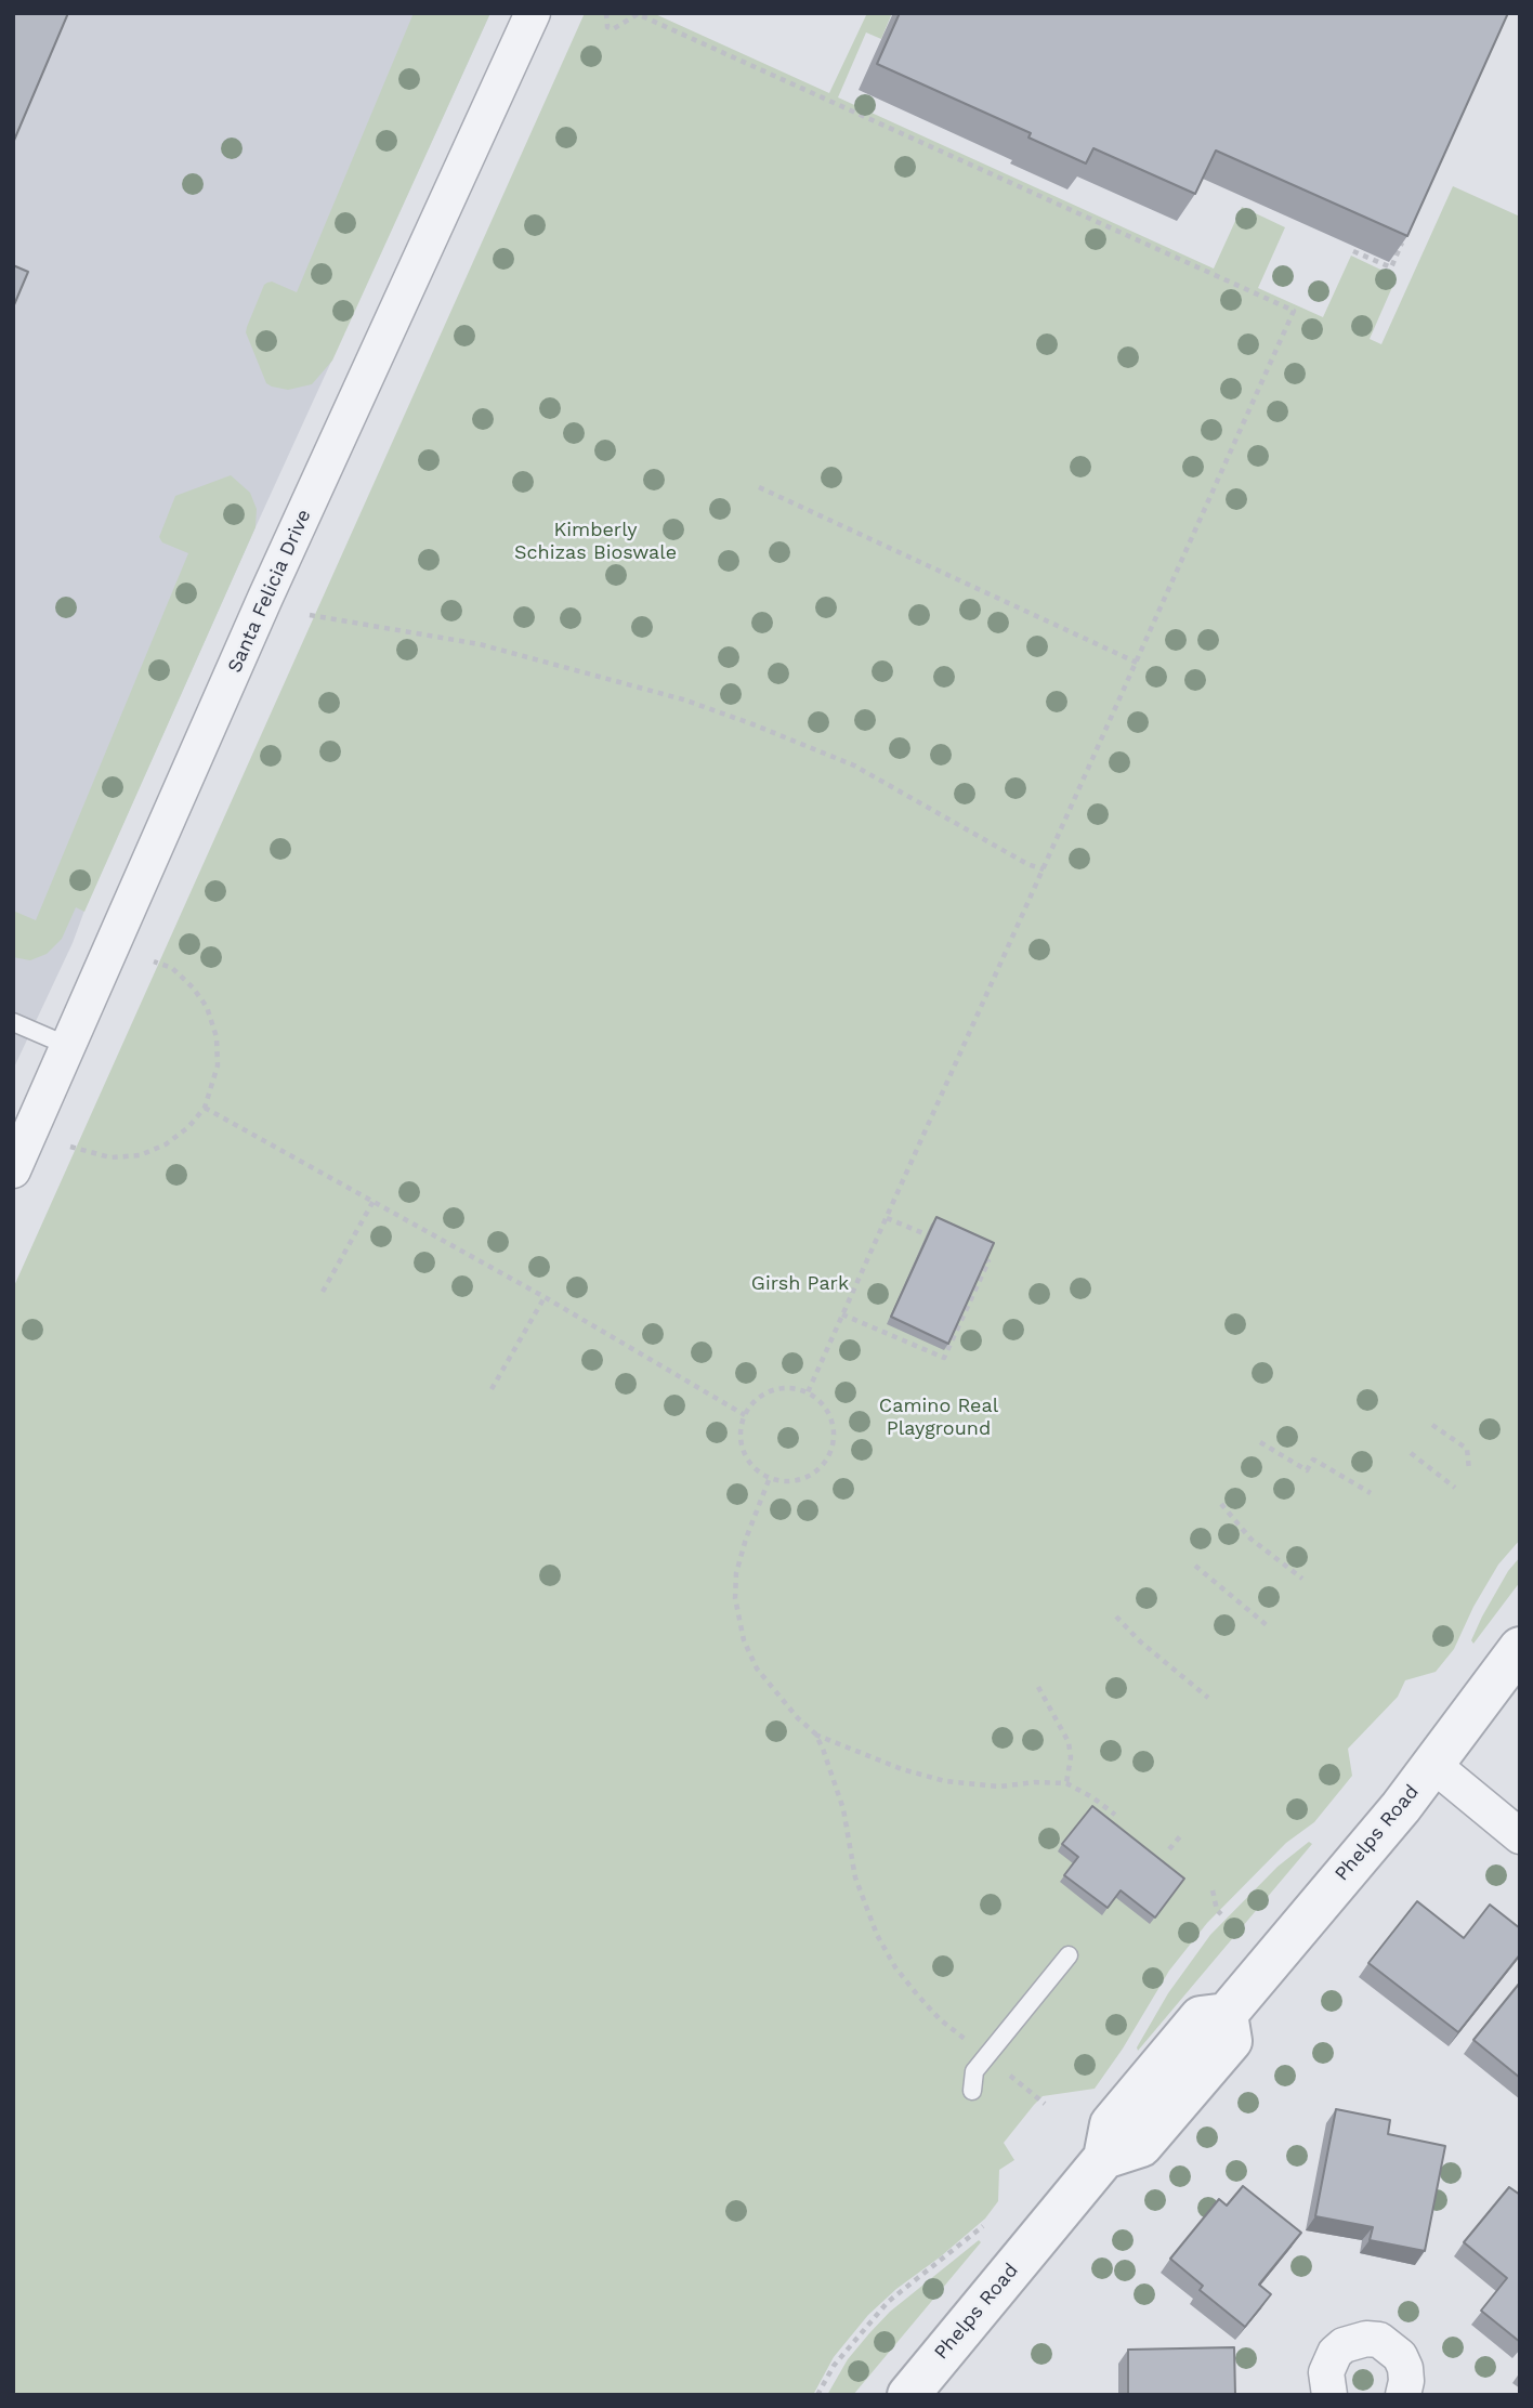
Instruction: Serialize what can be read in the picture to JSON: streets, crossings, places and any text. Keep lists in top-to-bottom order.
{
  "streets": {
    "street": ["Santa Felicia Drive", "Phelps Road"]
  },
  "parks": ["Kimberly Schizas Bioswale", "Girsh Park", "Camino Real Playground"]
}
